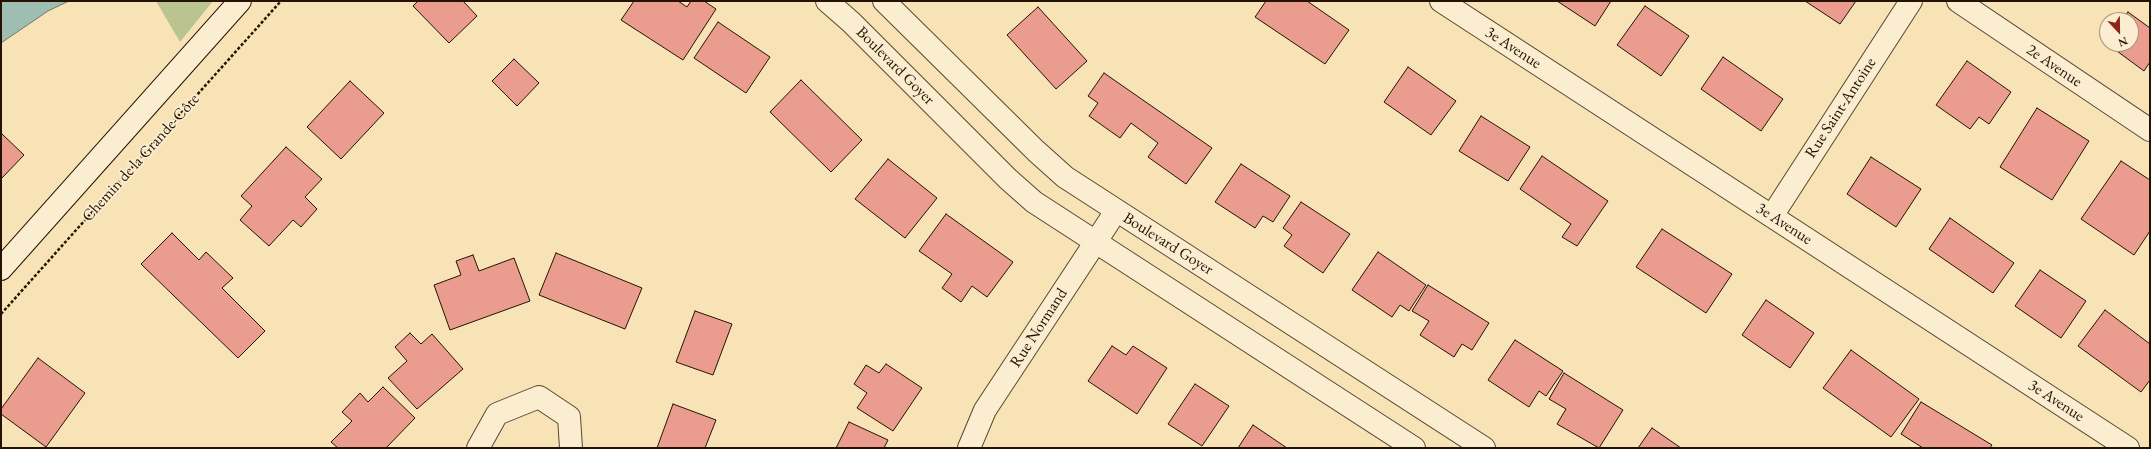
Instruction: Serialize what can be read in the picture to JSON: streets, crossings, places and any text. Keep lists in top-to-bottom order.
{
  "streets": {
    "street": [
      "3e Avenue",
      "Boulevard Goyer",
      "2e Avenue",
      "Rue Saint-Antoine",
      "Chemin de la Grande-Côte",
      "Rue Normand"
    ]
  },
  "crossings": [
    ["3e Avenue", "Rue Saint-Antoine"],
    ["Boulevard Goyer", "Rue Normand"]
  ],
  "north": "bottom"
}
